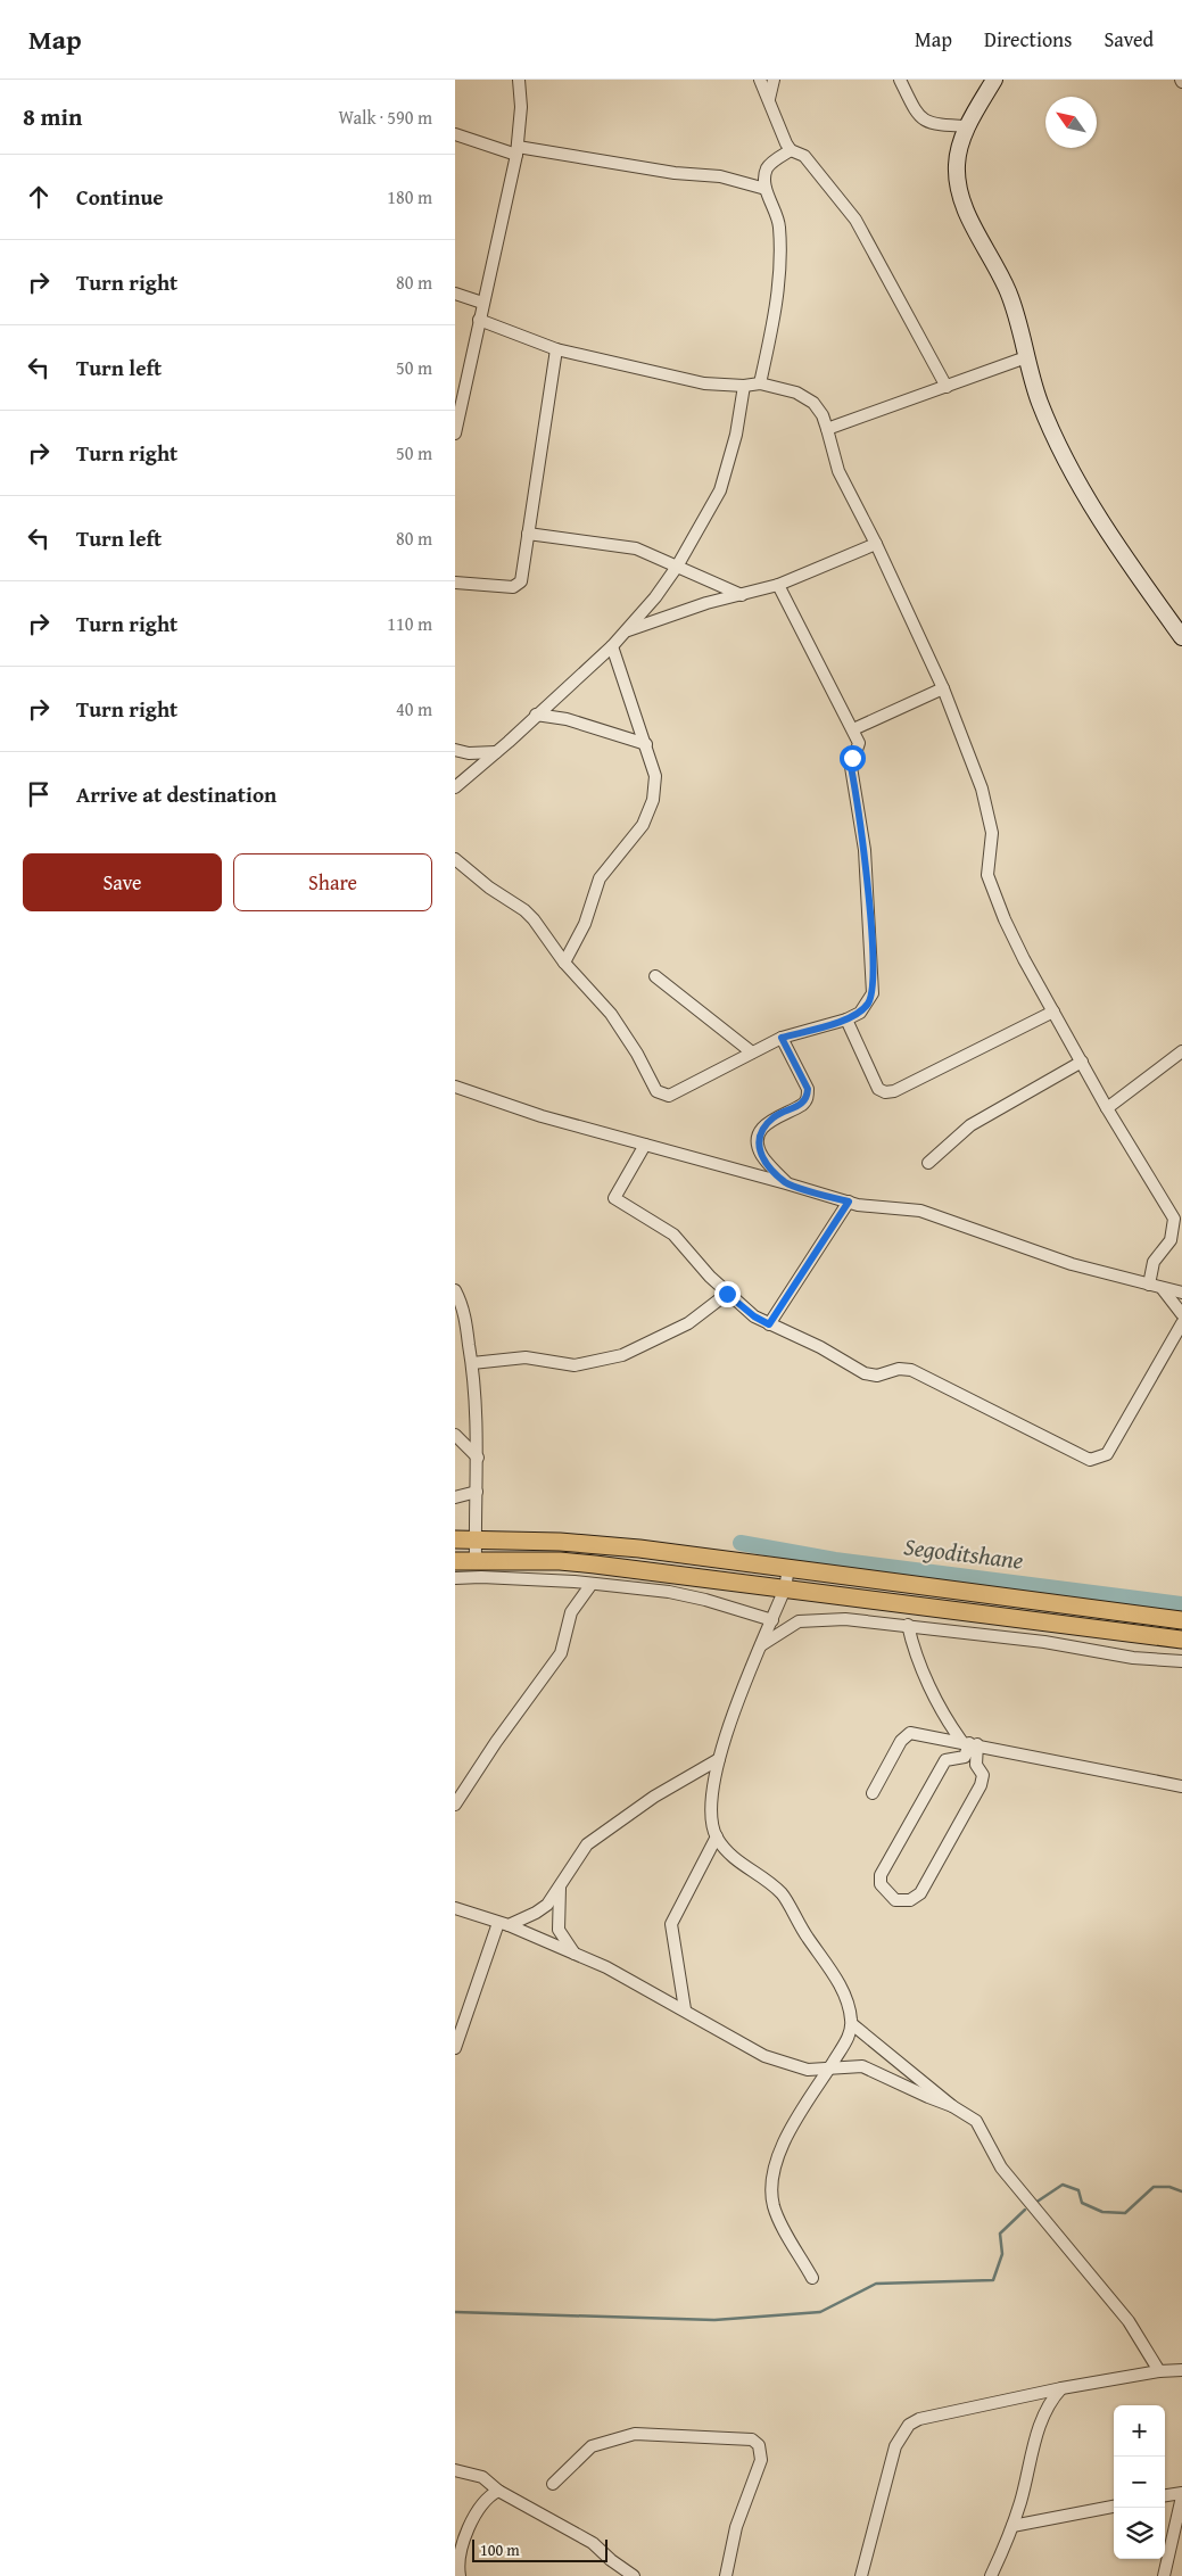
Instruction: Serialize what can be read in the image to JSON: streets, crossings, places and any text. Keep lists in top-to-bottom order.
{
  "water": ["Segoditshane"],
  "scale_bar": "100 m",
  "north": "top left",
  "page": {
    "header": "Map",
    "nav": ["Map", "Directions", "Saved"],
    "heading": ["8 min", "Walk · 590 m"],
    "list": [
      ["Continue", "180 m"],
      ["Turn right", "80 m"],
      ["Turn left", "50 m"],
      ["Turn right", "50 m"],
      ["Turn left", "80 m"],
      ["Turn right", "110 m"],
      ["Turn right", "40 m"],
      "Arrive at destination"
    ],
    "buttons": ["Save", "Share"],
    "map_buttons": ["+", "−"],
    "scale": "100 m"
  }
}
